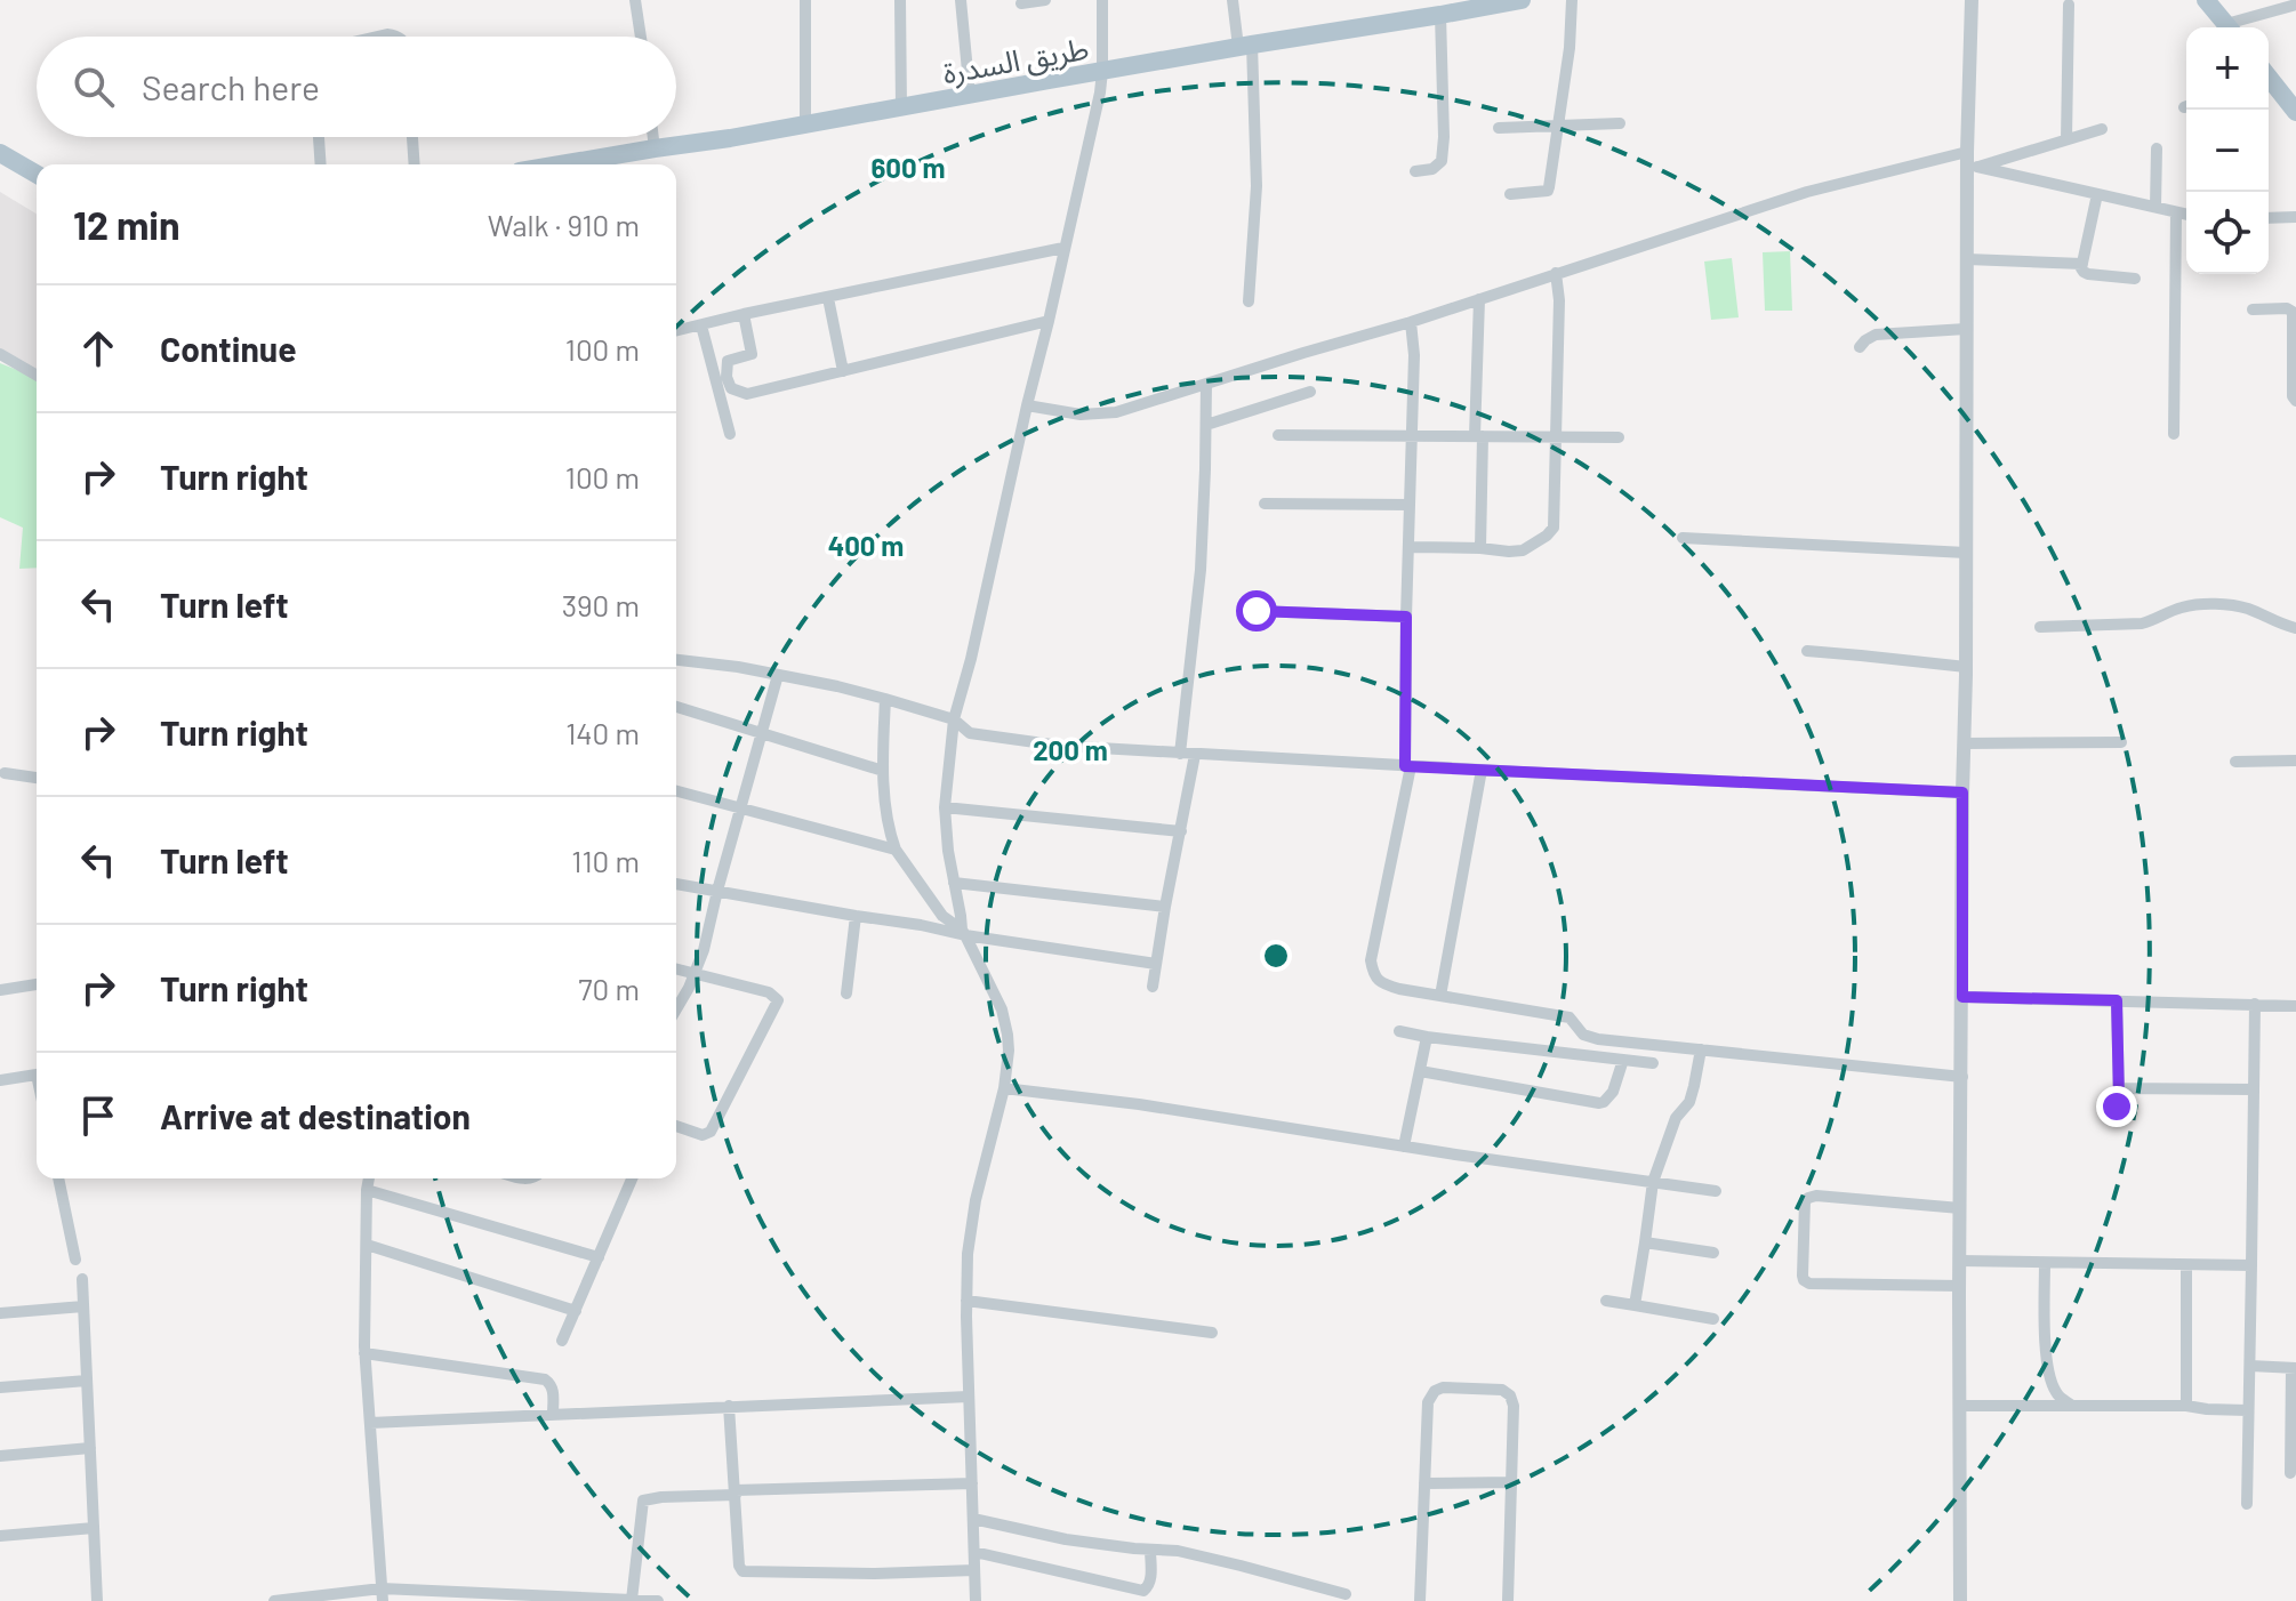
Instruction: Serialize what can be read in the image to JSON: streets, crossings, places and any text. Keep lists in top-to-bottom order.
{
  "streets": {
    "main road": ["طريق السدرة"]
  },
  "page": {
    "map_buttons": ["+", "−"],
    "search": "Search here",
    "heading": ["12 min", "Walk · 910 m"],
    "list": [
      ["Continue", "100 m"],
      ["Turn right", "100 m"],
      ["Turn left", "390 m"],
      ["Turn right", "140 m"],
      ["Turn left", "110 m"],
      ["Turn right", "70 m"],
      "Arrive at destination"
    ]
  },
  "rings": ["600 m", "400 m", "200 m"]
}
